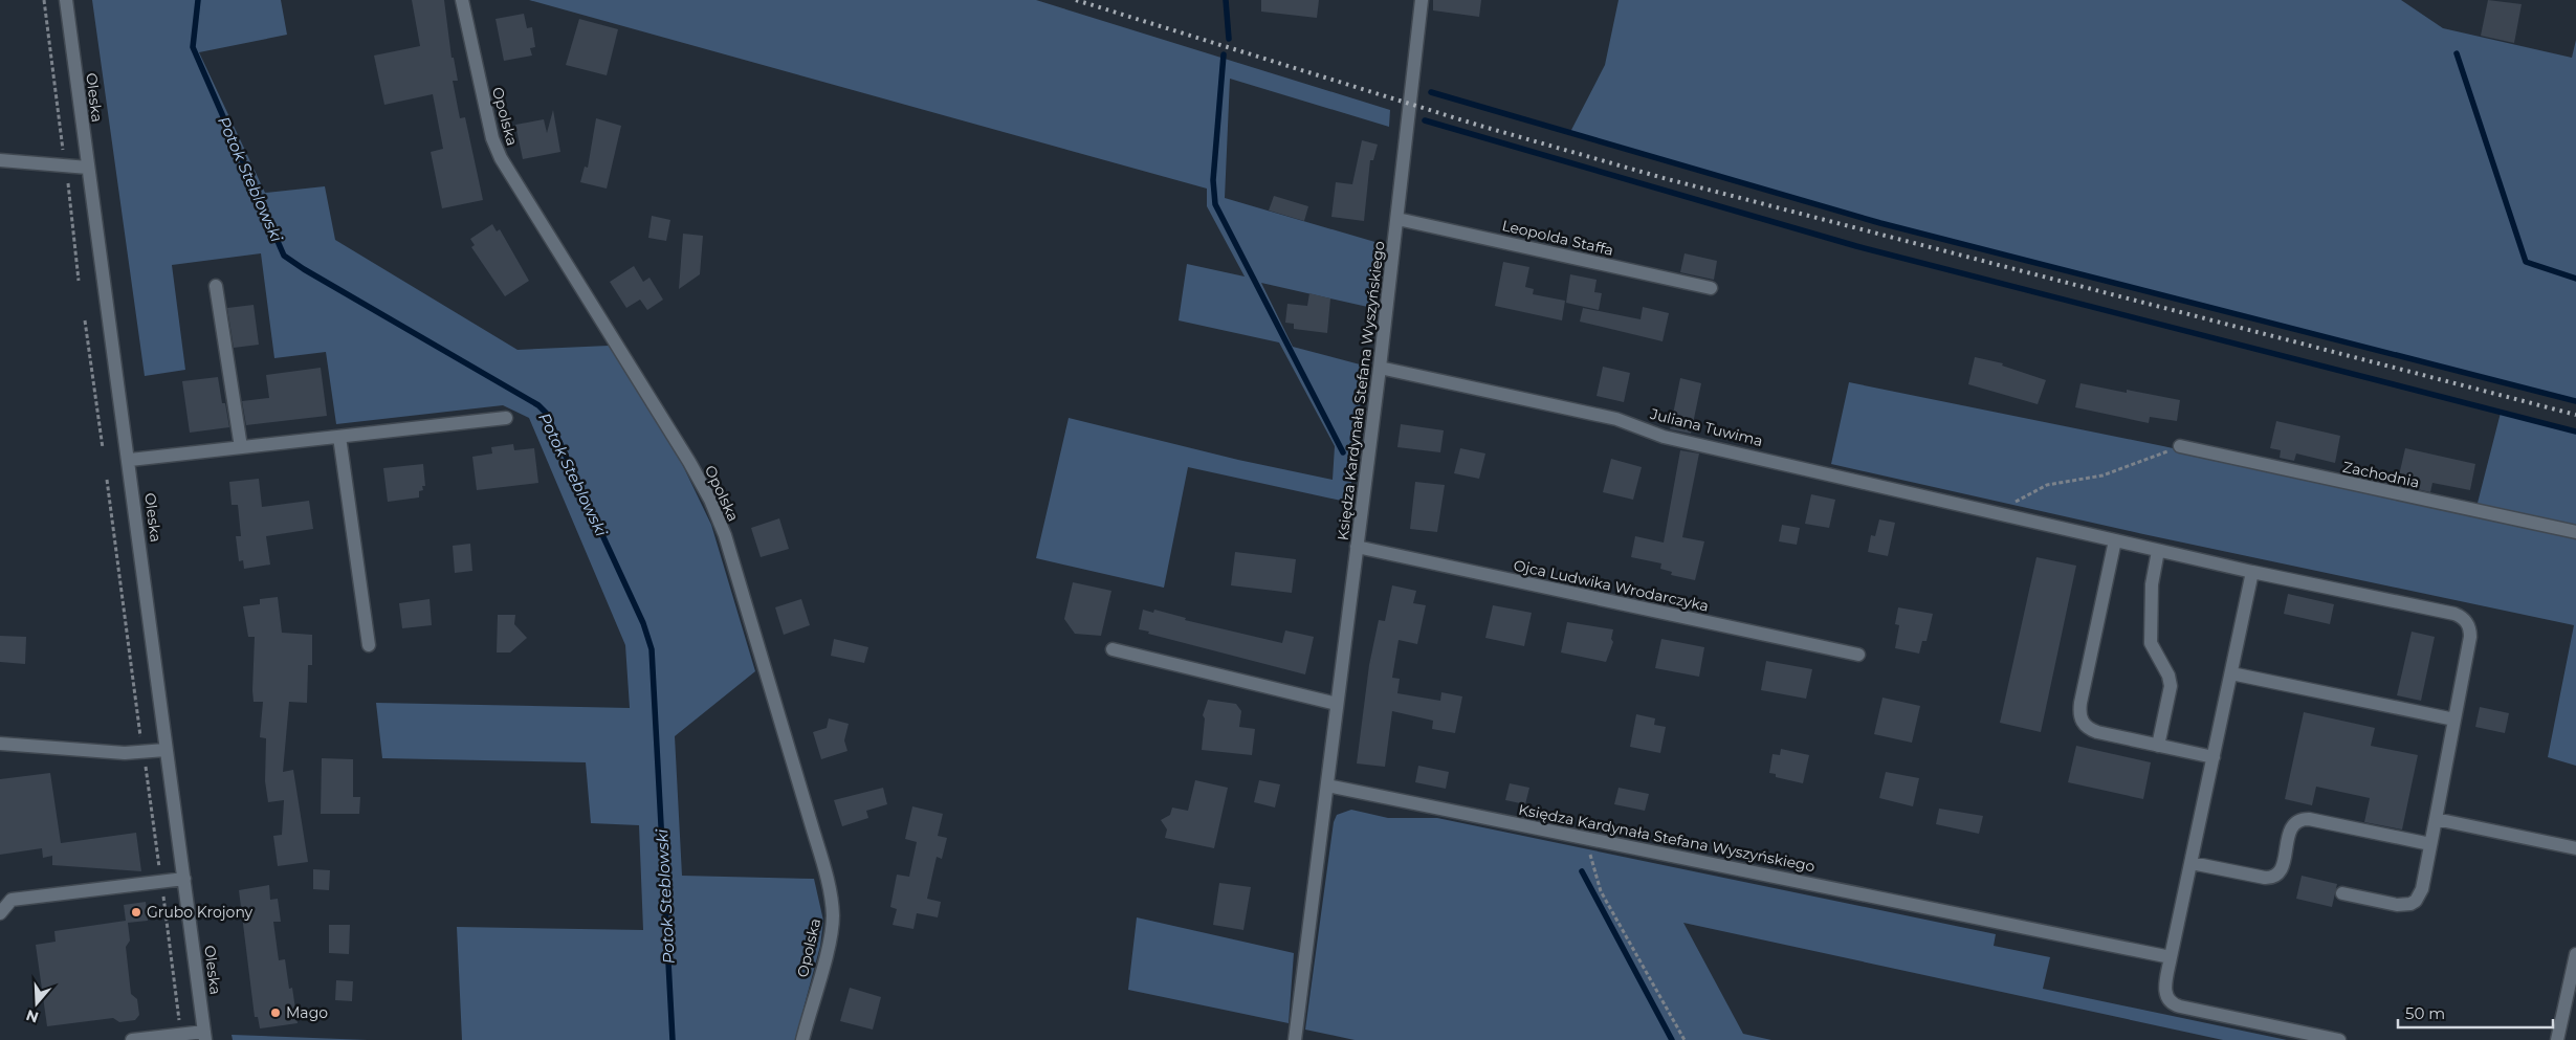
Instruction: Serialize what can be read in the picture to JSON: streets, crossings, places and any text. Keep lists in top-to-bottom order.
{
  "streets": {
    "street": [
      "Oleska",
      "Opolska",
      "Leopolda Staffa",
      "Księdza Kardynała Stefana Wyszyńskiego",
      "Juliana Tuwima",
      "Zachodnia",
      "Ojca Ludwika Wrodarczyka"
    ]
  },
  "crossings": [
    ["Leopolda Staffa", "Księdza Kardynała Stefana Wyszyńskiego"],
    ["Księdza Kardynała Stefana Wyszyńskiego", "Juliana Tuwima"],
    ["Księdza Kardynała Stefana Wyszyńskiego", "Ojca Ludwika Wrodarczyka"]
  ],
  "water": ["Potok Steblowski"],
  "places": ["Grubo Krojony", "Mago"],
  "scale_bar": "50 m",
  "north": "bottom"
}
